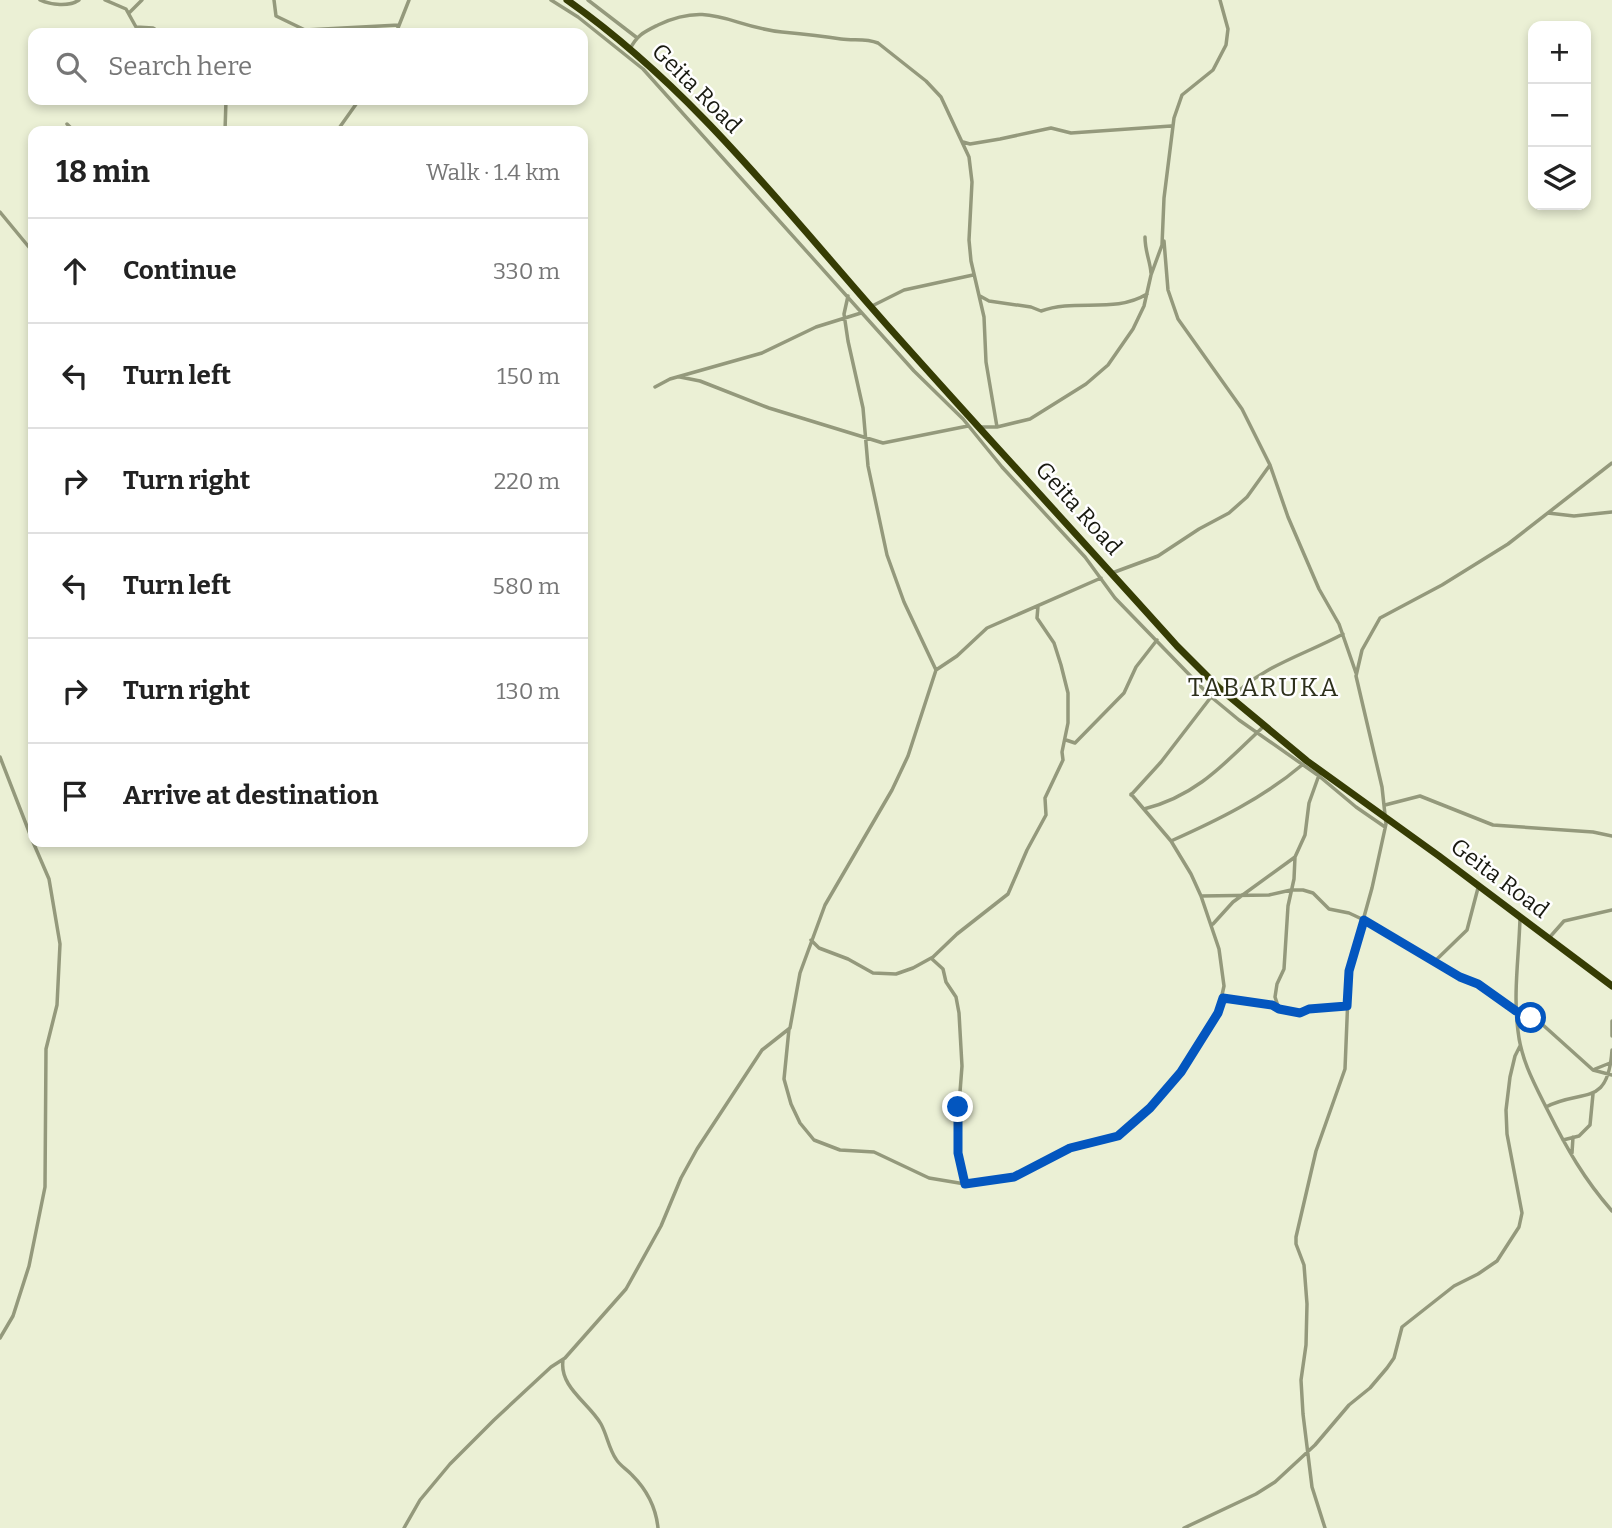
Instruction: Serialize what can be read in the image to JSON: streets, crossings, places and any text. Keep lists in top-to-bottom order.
{
  "streets": {
    "highway": ["Geita Road"]
  },
  "districts": ["TABARUKA"],
  "page": {
    "map_buttons": ["+", "−"],
    "search": "Search here",
    "heading": ["18 min", "Walk · 1.4 km"],
    "list": [
      ["Continue", "330 m"],
      ["Turn left", "150 m"],
      ["Turn right", "220 m"],
      ["Turn left", "580 m"],
      ["Turn right", "130 m"],
      "Arrive at destination"
    ]
  }
}
